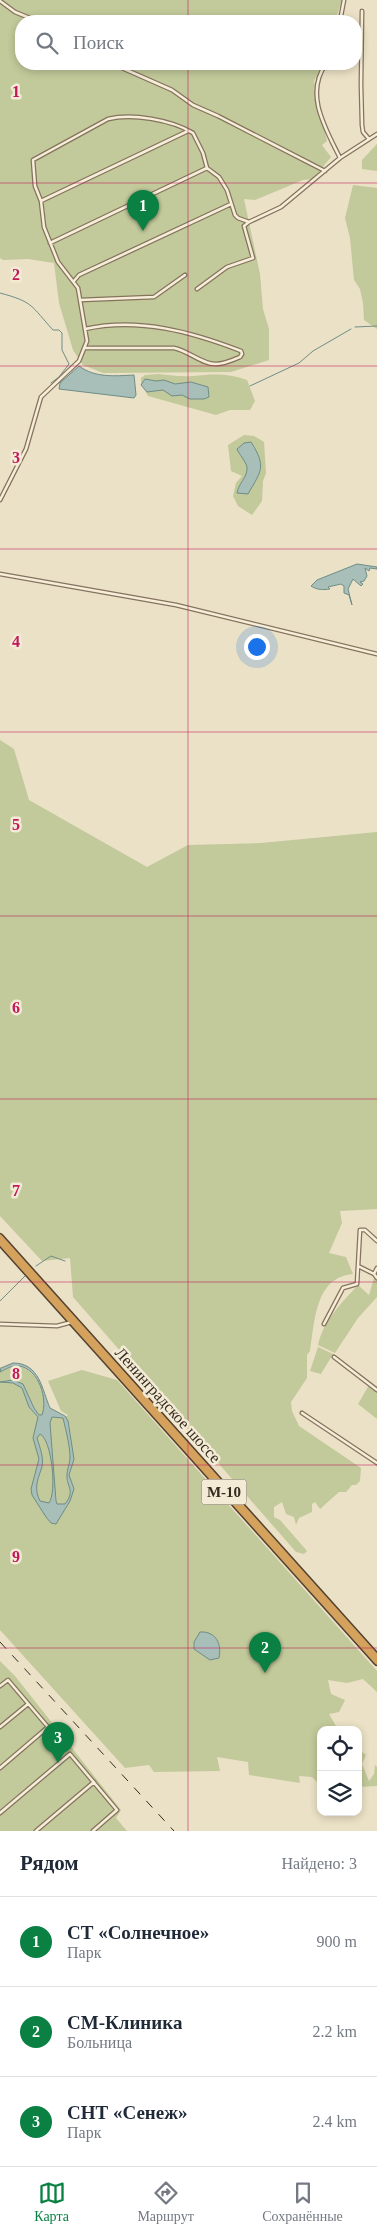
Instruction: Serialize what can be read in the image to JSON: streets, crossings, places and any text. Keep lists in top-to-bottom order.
{
  "streets": {
    "highway": ["Ленинградское шоссе", "М-10"]
  },
  "page": {
    "search": "Поиск",
    "pins": ["1", "2", "3"],
    "heading": ["Рядом", "Найдено: 3"],
    "list": [
      {
        "mark": "1",
        "name": "СТ «Солнечное»",
        "note": "Парк",
        "value": "900 m"
      },
      {
        "mark": "2",
        "name": "СМ-Клиника",
        "note": "Больница",
        "value": "2.2 km"
      },
      {
        "mark": "3",
        "name": "СНТ «Сенеж»",
        "note": "Парк",
        "value": "2.4 km"
      }
    ],
    "nav": ["Карта", "Маршрут", "Сохранённые"]
  },
  "grid": {
    "rows": [
      "1",
      "2",
      "3",
      "4",
      "5",
      "6",
      "7",
      "8",
      "9"
    ]
  }
}
